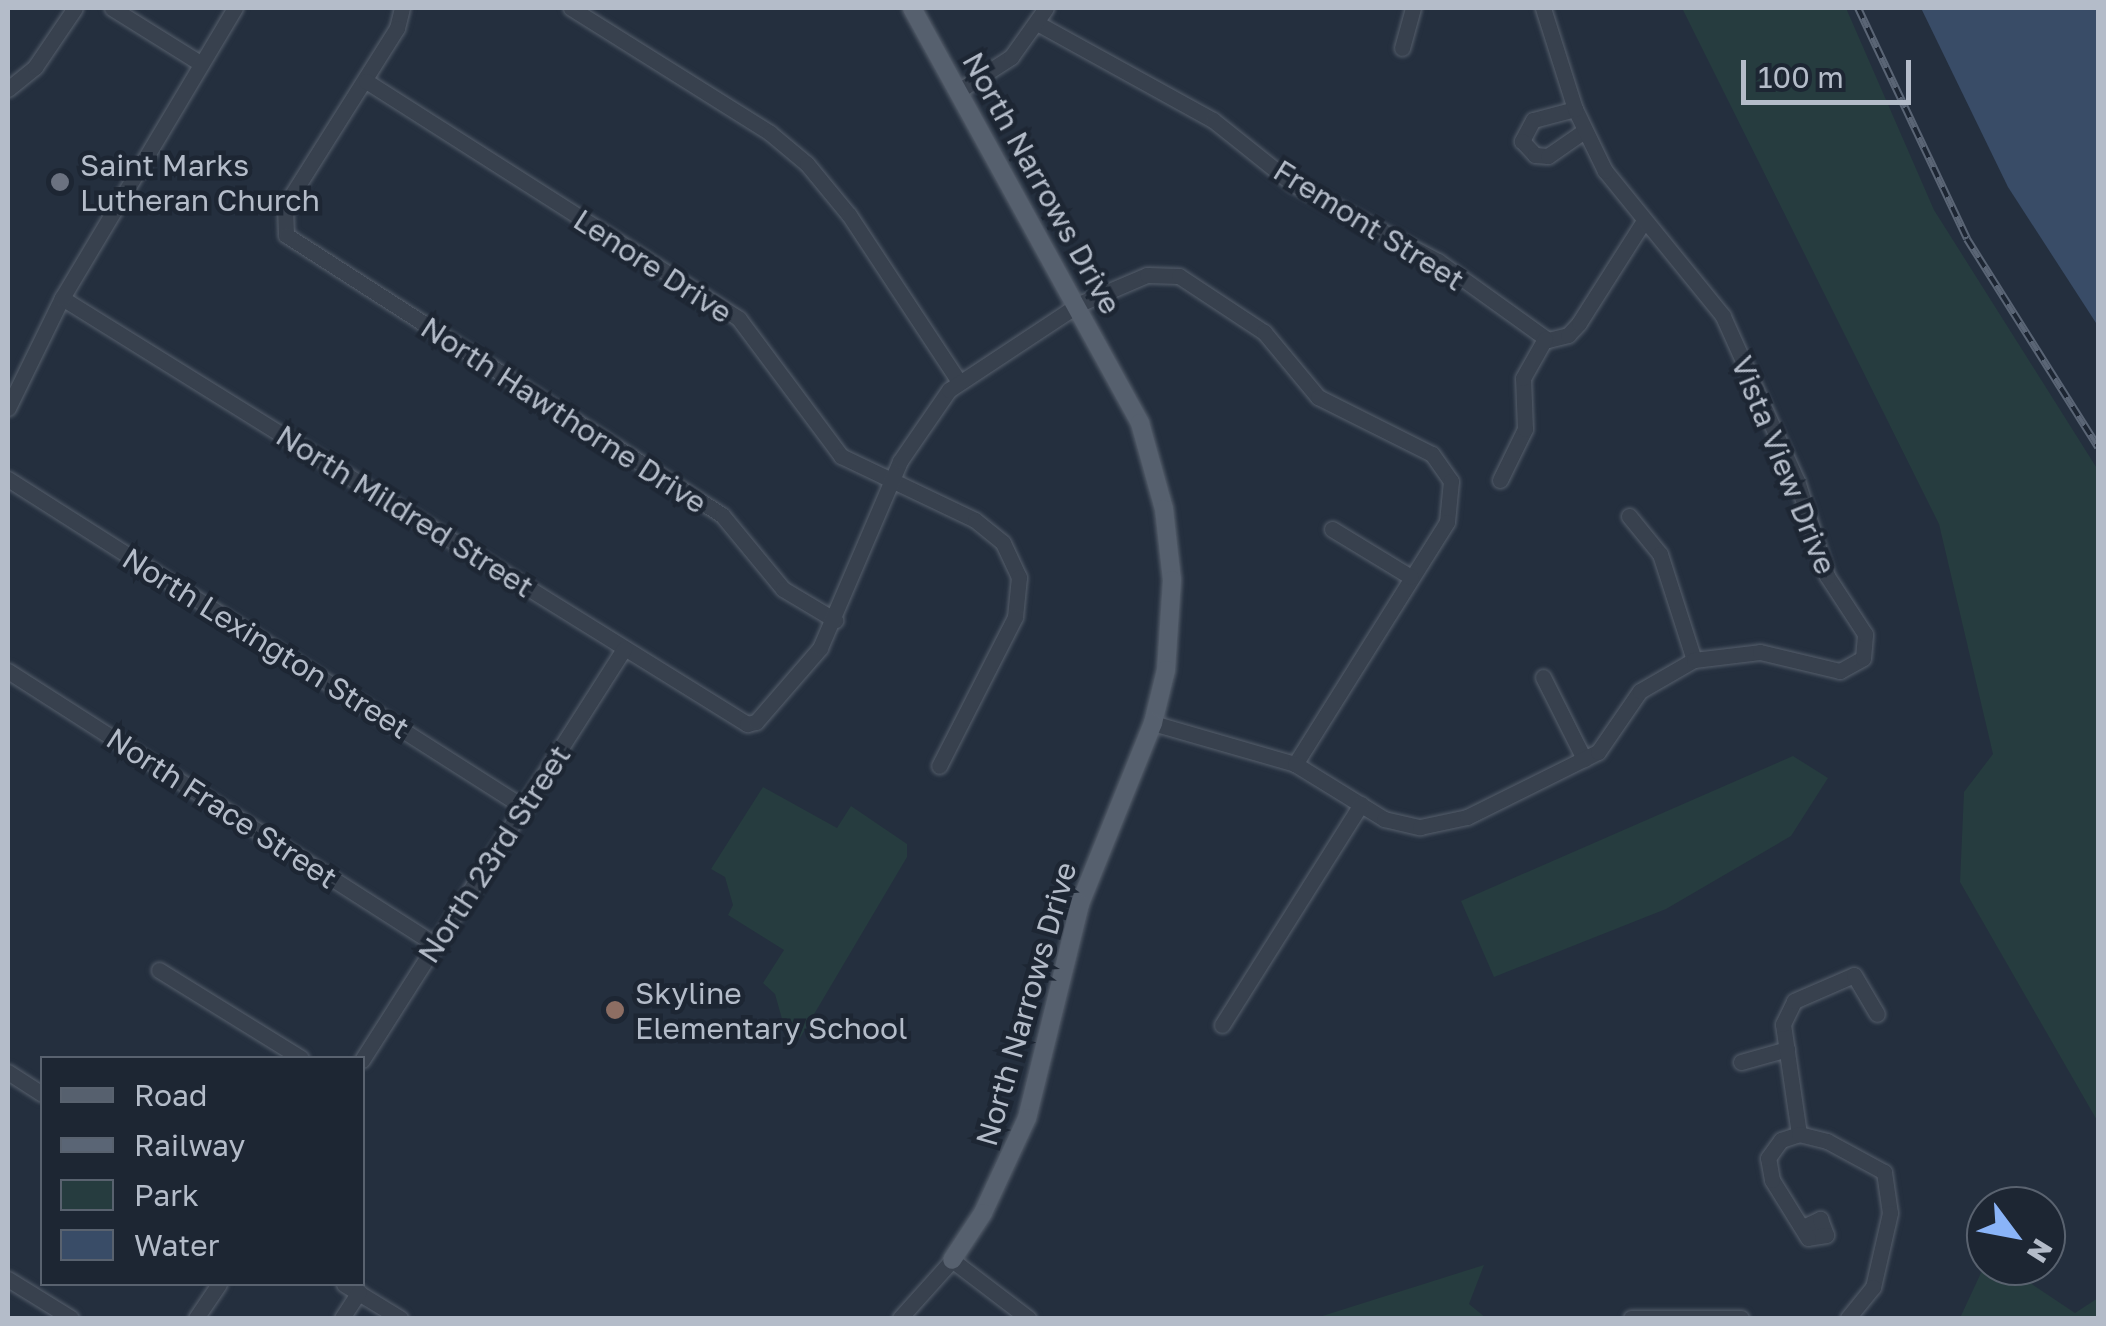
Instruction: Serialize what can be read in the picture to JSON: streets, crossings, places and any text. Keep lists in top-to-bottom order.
{
  "streets": {
    "main road": ["North Narrows Drive"],
    "street": [
      "Fremont Street",
      "Lenore Drive",
      "North Hawthorne Drive",
      "Vista View Drive",
      "North Mildred Street",
      "North Lexington Street",
      "North Frace Street",
      "North 23rd Street"
    ]
  },
  "crossings": [
    ["Lenore Drive", "North Hawthorne Drive"],
    ["North Hawthorne Drive", "North Mildred Street"],
    ["North Mildred Street", "North 23rd Street"],
    ["North Lexington Street", "North 23rd Street"],
    ["North Frace Street", "North 23rd Street"]
  ],
  "places": ["Saint Marks Lutheran Church", "Skyline Elementary School"],
  "legend": [
    "Road",
    "Railway",
    "Park",
    "Water"
  ],
  "scale_bar": "100 m",
  "north": "bottom right"
}
